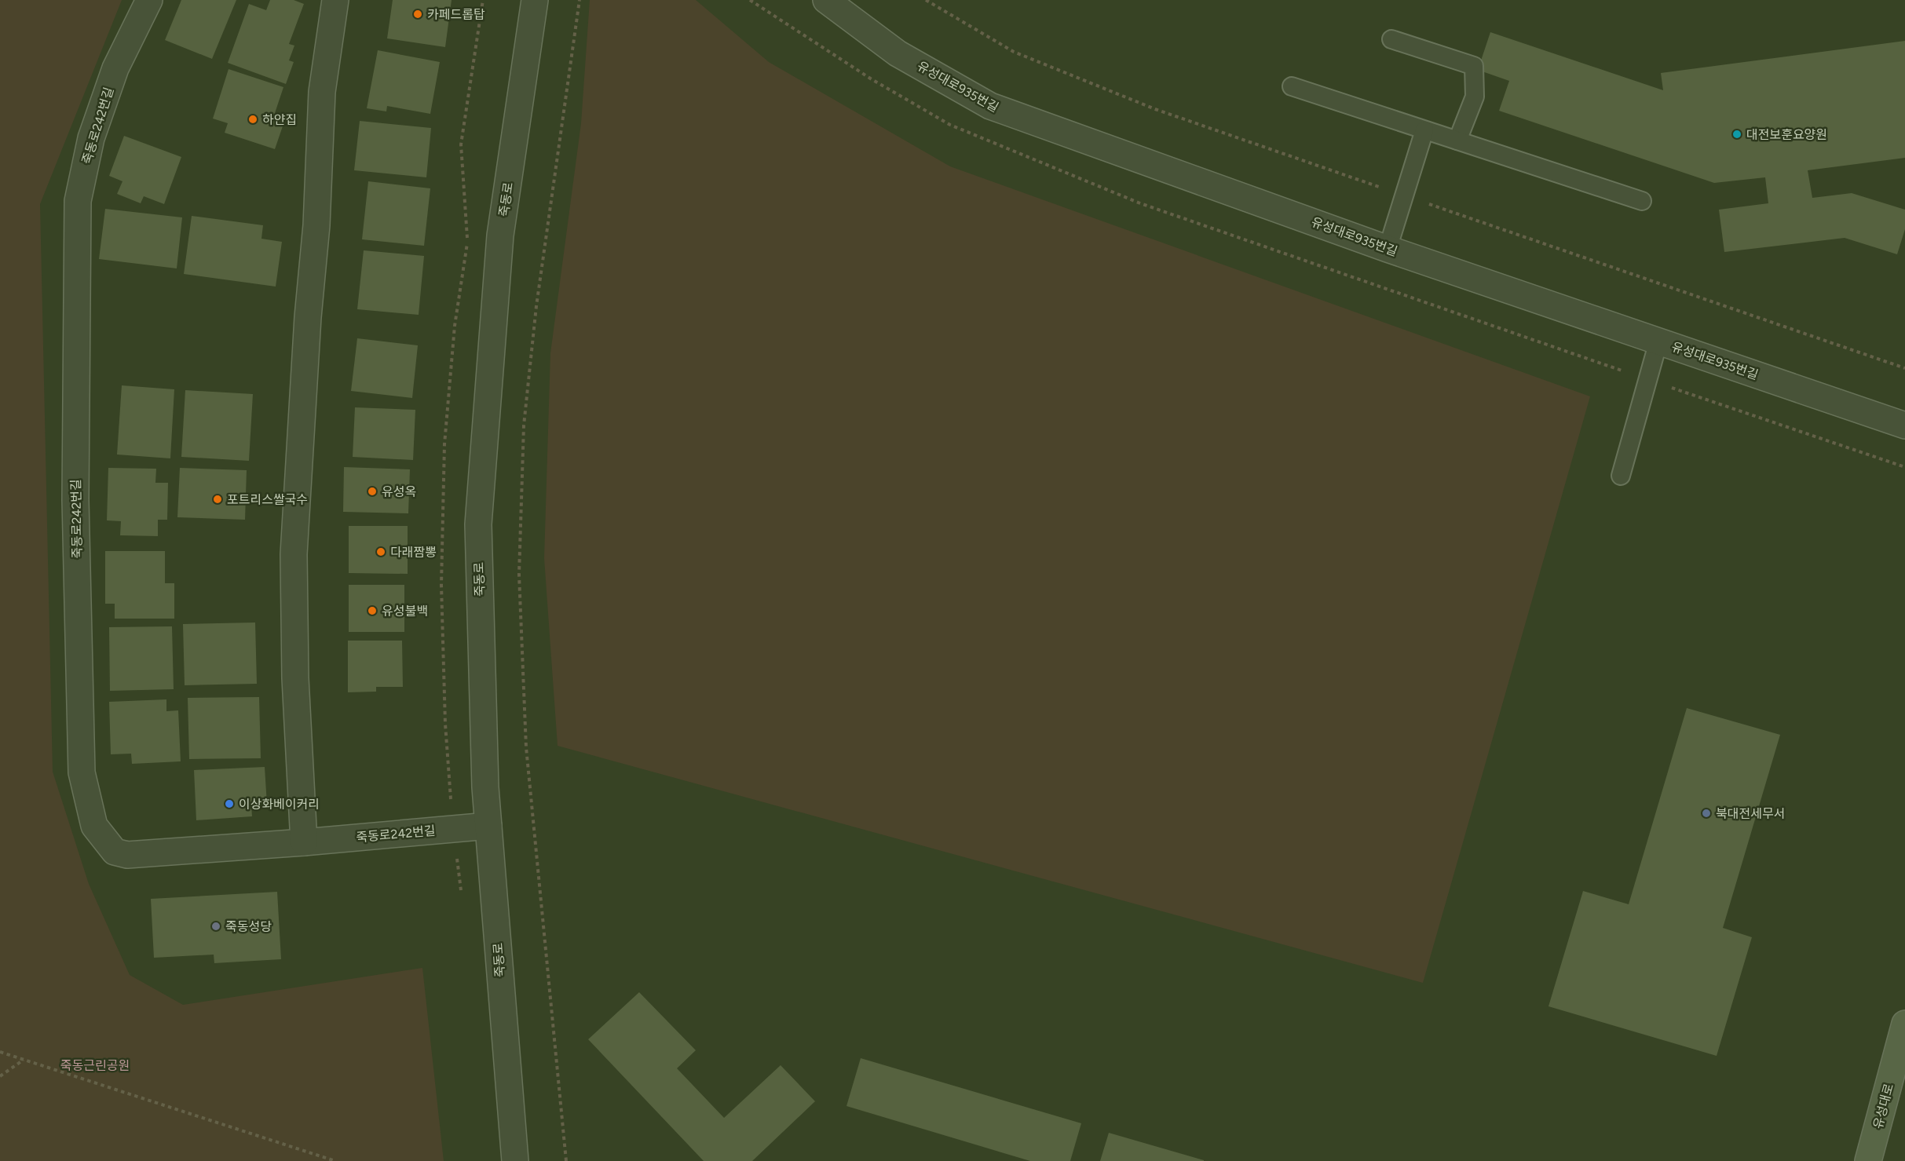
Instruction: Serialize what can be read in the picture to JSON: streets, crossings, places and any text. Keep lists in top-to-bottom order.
{
  "streets": {
    "main road": ["유성대로"],
    "street": ["유성대로935번길", "죽동로242번길", "죽동로"]
  },
  "crossings": [
    ["죽동로242번길", "죽동로"]
  ],
  "parks": ["죽동근린공원"],
  "places": [
    "카페드롭탑",
    "하얀집",
    "대전보훈요양원",
    "유성옥",
    "포트리스쌀국수",
    "다래짬뽕",
    "유성불백",
    "이상화베이커리",
    "북대전세무서",
    "죽동성당"
  ]
}
